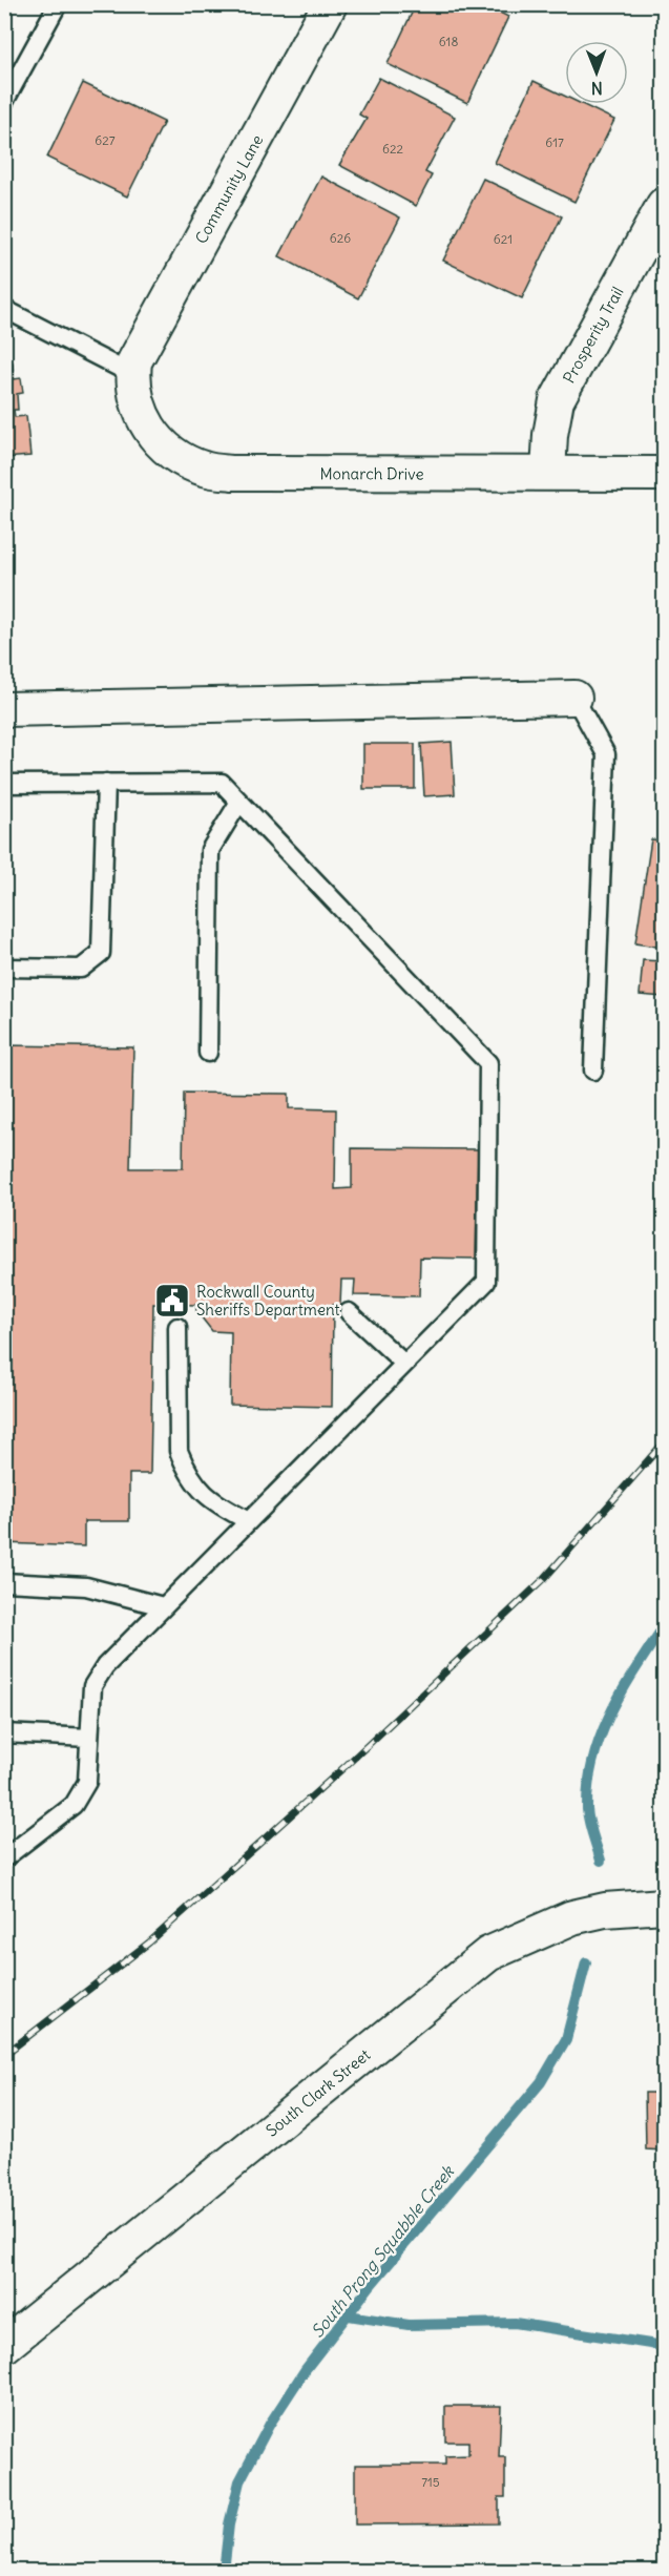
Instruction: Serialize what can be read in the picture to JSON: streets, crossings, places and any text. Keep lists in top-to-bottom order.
{
  "streets": {
    "street": [
      "Community Lane",
      "Prosperity Trail",
      "Monarch Drive",
      "South Clark Street"
    ]
  },
  "crossings": [
    ["Community Lane", "Monarch Drive"],
    ["Prosperity Trail", "Monarch Drive"]
  ],
  "water": ["South Prong Squabble Creek"],
  "places": {
    "public building": ["Rockwall County Sheriffs Department"]
  },
  "house_numbers": [
    "618",
    "627",
    "617",
    "622",
    "626",
    "621",
    "715"
  ],
  "north": "bottom"
}
